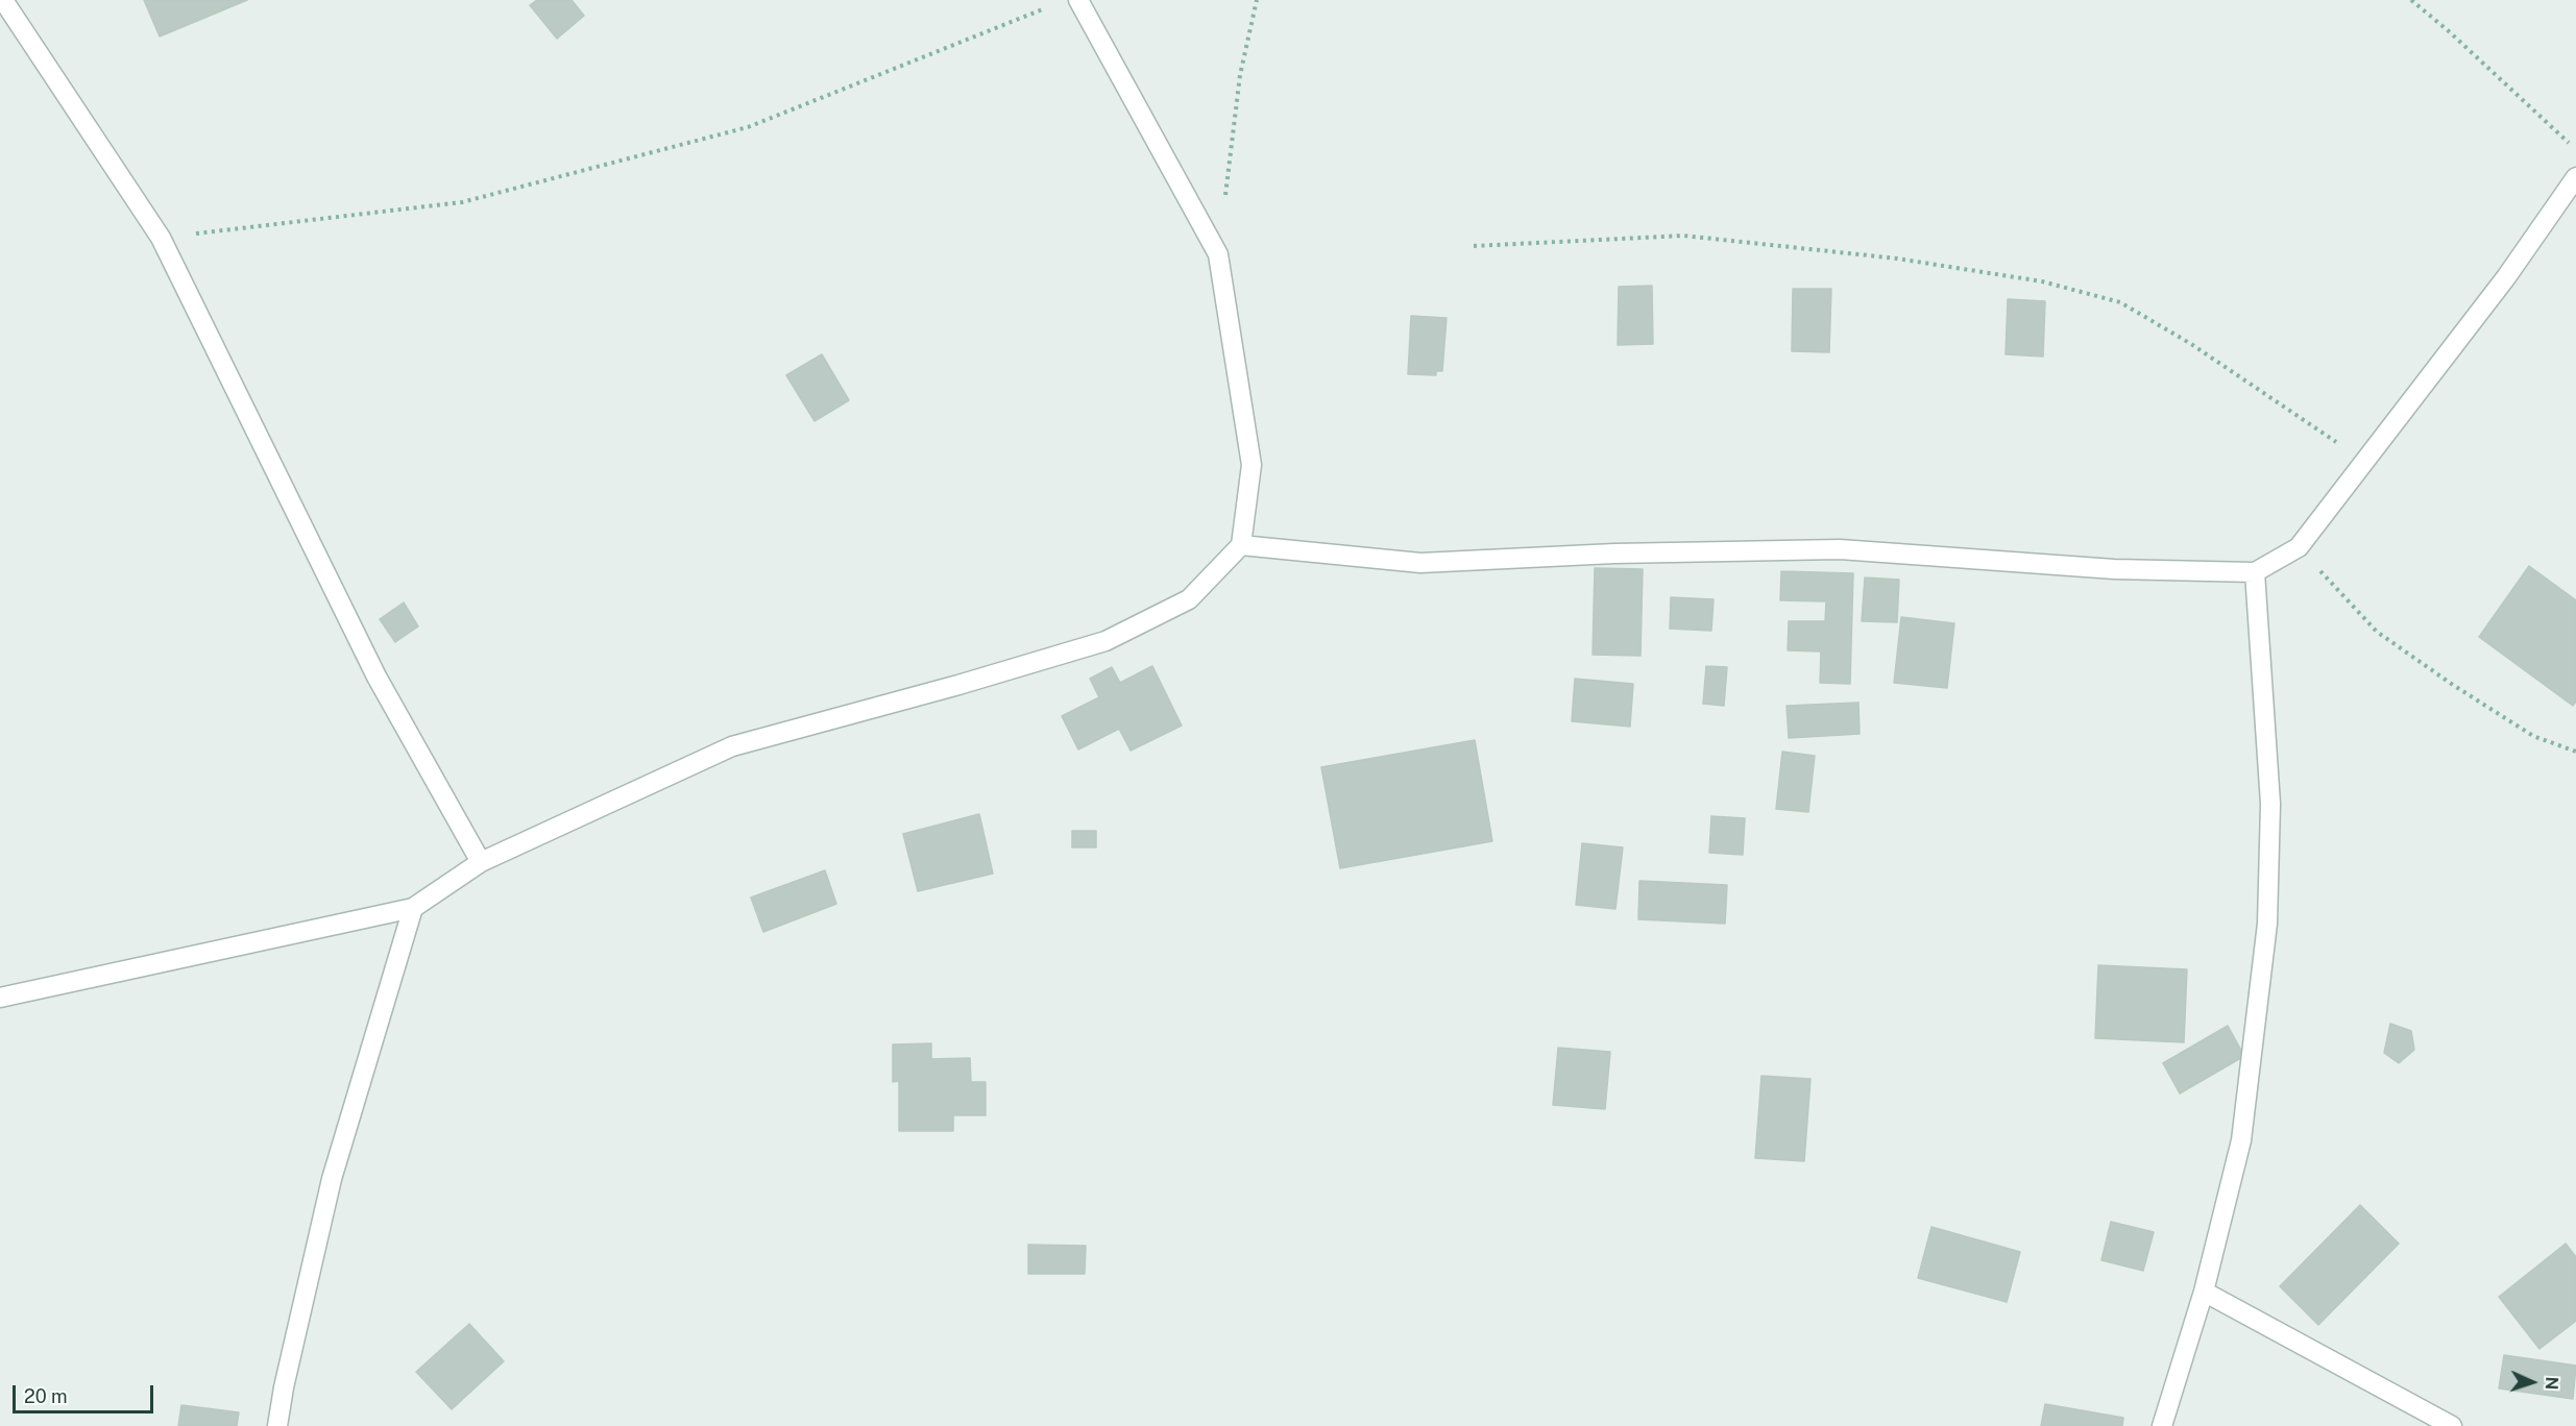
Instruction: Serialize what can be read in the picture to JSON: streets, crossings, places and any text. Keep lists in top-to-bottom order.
{
  "scale_bar": "20 m",
  "north": "right"
}
